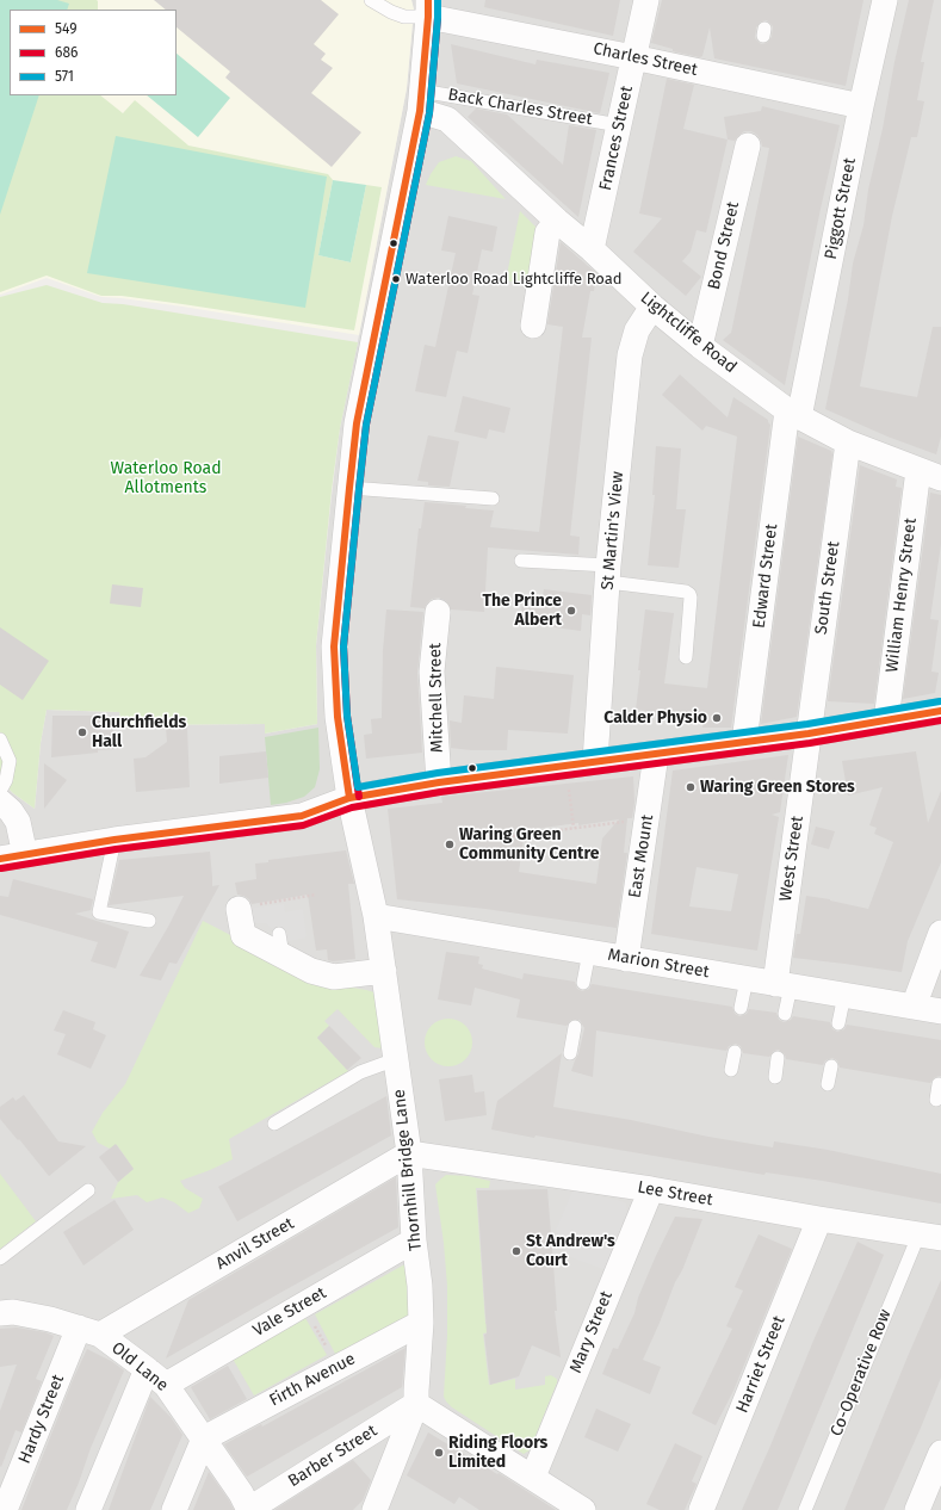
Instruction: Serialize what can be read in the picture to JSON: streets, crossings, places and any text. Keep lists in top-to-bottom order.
{
  "streets": {
    "street": [
      "Charles Street",
      "Frances Street",
      "Piggott Street",
      "Bond Street",
      "Lightcliffe Road",
      "St Martin's View",
      "Edward Street",
      "South Street",
      "William Henry Street",
      "Mitchell Street",
      "East Mount",
      "West Street",
      "Marion Street",
      "Thornhill Bridge Lane",
      "Lee Street",
      "Anvil Street",
      "Vale Street",
      "Mary Street",
      "Harriet Street",
      "Old Lane",
      "Firth Avenue",
      "Hardy Street",
      "Barber Street"
    ],
    "lane": ["Back Charles Street", "Co-Operative Row"]
  },
  "crossings": [
    ["Charles Street", "Frances Street"],
    ["Charles Street", "Piggott Street"],
    ["Charles Street", "Thornhill Bridge Lane"],
    ["Back Charles Street", "Frances Street"],
    ["Back Charles Street", "Lightcliffe Road"],
    ["Back Charles Street", "Thornhill Bridge Lane"],
    ["Frances Street", "Lightcliffe Road"],
    ["Piggott Street", "Lightcliffe Road"],
    ["Piggott Street", "Edward Street"],
    ["Bond Street", "Lightcliffe Road"],
    ["Lightcliffe Road", "St Martin's View"],
    ["Lightcliffe Road", "Edward Street"],
    ["Lightcliffe Road", "South Street"],
    ["Lightcliffe Road", "William Henry Street"],
    ["Lightcliffe Road", "Thornhill Bridge Lane"],
    ["South Street", "West Street"],
    ["East Mount", "Marion Street"],
    ["West Street", "Marion Street"],
    ["Marion Street", "Thornhill Bridge Lane"],
    ["Thornhill Bridge Lane", "Lee Street"],
    ["Thornhill Bridge Lane", "Anvil Street"],
    ["Thornhill Bridge Lane", "Vale Street"],
    ["Thornhill Bridge Lane", "Firth Avenue"],
    ["Thornhill Bridge Lane", "Barber Street"],
    ["Lee Street", "Anvil Street"],
    ["Lee Street", "Mary Street"],
    ["Lee Street", "Harriet Street"],
    ["Lee Street", "Co-Operative Row"],
    ["Anvil Street", "Old Lane"],
    ["Anvil Street", "Hardy Street"],
    ["Vale Street", "Old Lane"],
    ["Old Lane", "Firth Avenue"],
    ["Old Lane", "Hardy Street"],
    ["Old Lane", "Barber Street"]
  ],
  "parks": ["Waterloo Road Allotments"],
  "places": [
    "Waterloo Road Lightcliffe Road",
    "The Prince Albert",
    "Calder Physio",
    "Churchfields Hall",
    "Waring Green Stores",
    "Waring Green Community Centre",
    "St Andrew's Court",
    "Riding Floors Limited"
  ],
  "lines": ["transit line 549", "transit line 686", "transit line 571"],
  "legend": ["549", "686", "571"]
}
